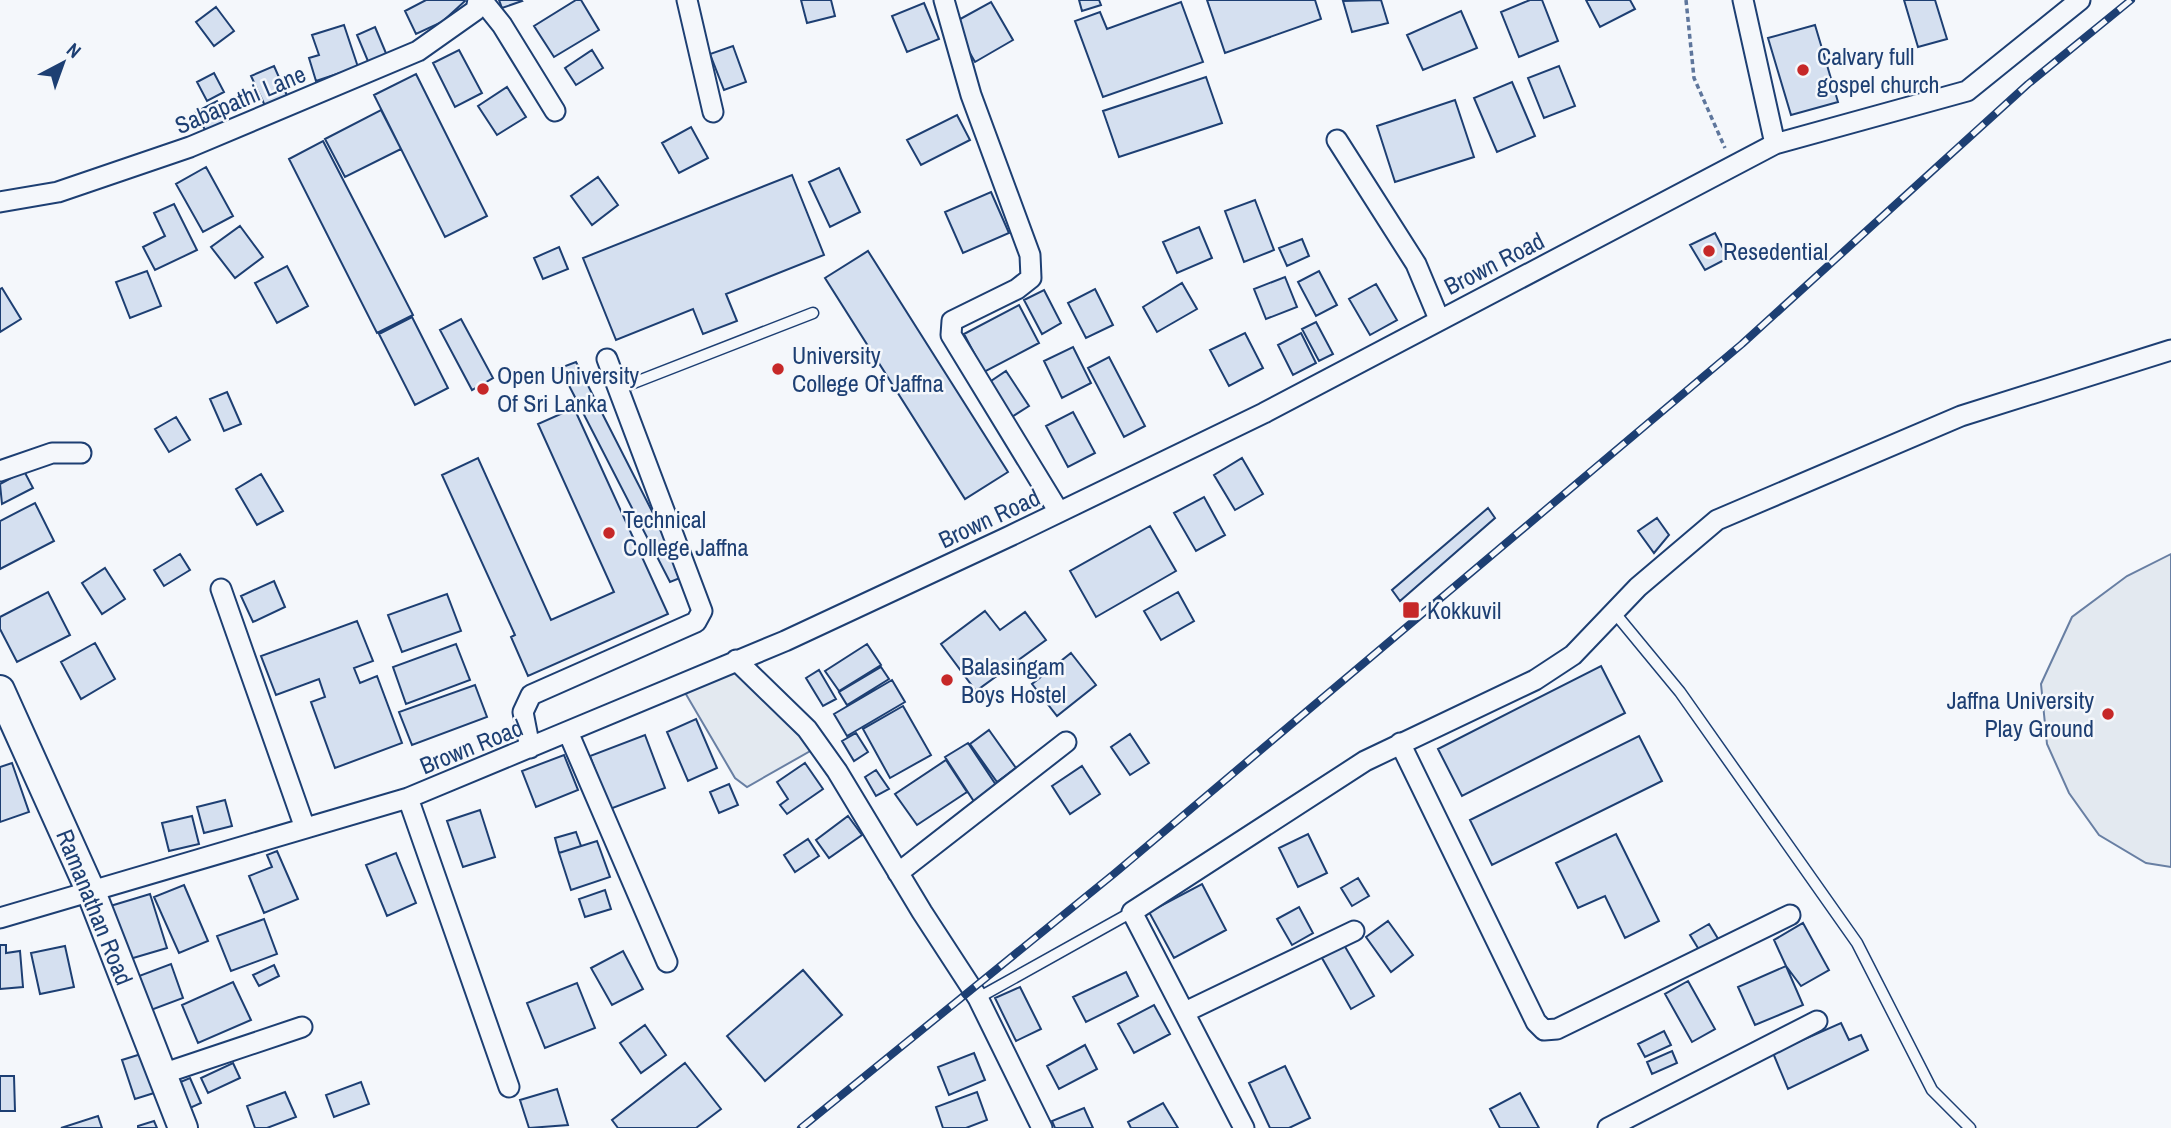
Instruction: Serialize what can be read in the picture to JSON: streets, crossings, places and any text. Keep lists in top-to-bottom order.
{
  "streets": {
    "main road": ["Ramanathan Road"],
    "street": ["Sabapathi Lane", "Brown Road"]
  },
  "crossings": [
    ["Brown Road", "Ramanathan Road"]
  ],
  "places": {
    "other": [
      "Calvary full gospel church",
      "Resedential",
      "University College Of Jaffna",
      "Open University Of Sri Lanka",
      "Technical College Jaffna",
      "Balasingam Boys Hostel",
      "Jaffna University Play Ground"
    ],
    "transit": ["Kokkuvil"]
  },
  "north": "top right"
}
